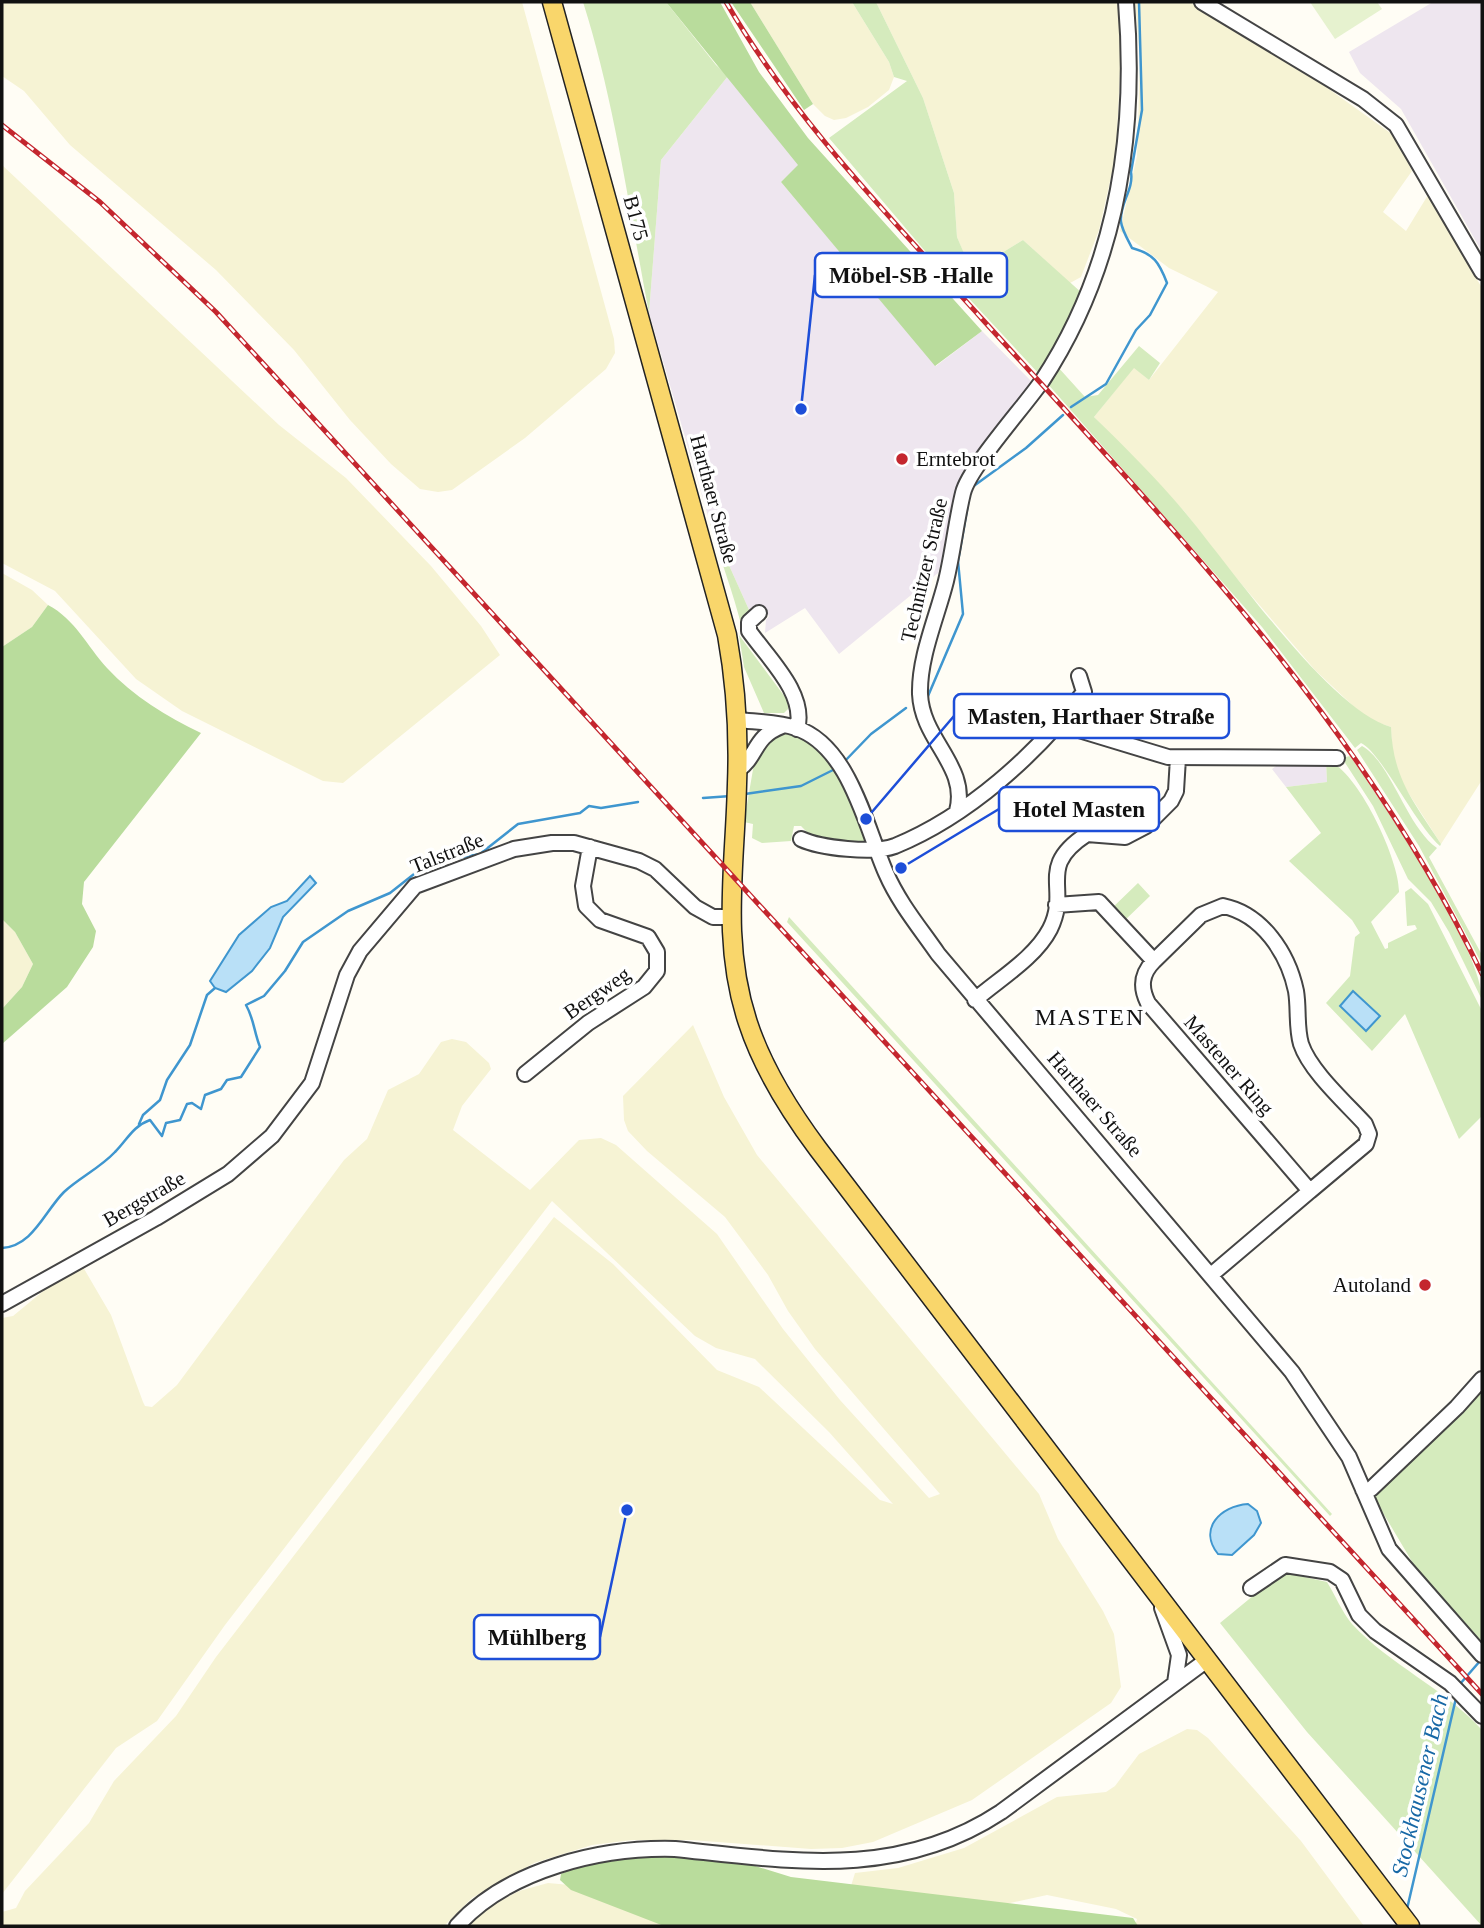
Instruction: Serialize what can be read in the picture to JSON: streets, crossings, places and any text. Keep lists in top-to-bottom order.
{
  "streets": {
    "main road": ["B175", "Harthaer Straße"],
    "street": [
      "Technitzer Straße",
      "Talstraße",
      "Bergweg",
      "Mastener Ring",
      "Bergstraße"
    ]
  },
  "crossings": [
    ["B175", "Harthaer Straße"],
    ["Harthaer Straße", "Talstraße"],
    ["Harthaer Straße", "Mastener Ring"],
    ["Talstraße", "Bergweg"],
    ["Talstraße", "Bergstraße"]
  ],
  "districts": ["MASTEN"],
  "water": ["Stockhausener Bach"],
  "places": [
    "Möbel-SB -Halle",
    "Erntebrot",
    "Masten, Harthaer Straße",
    "Hotel Masten",
    "Autoland",
    "Mühlberg"
  ]
}
